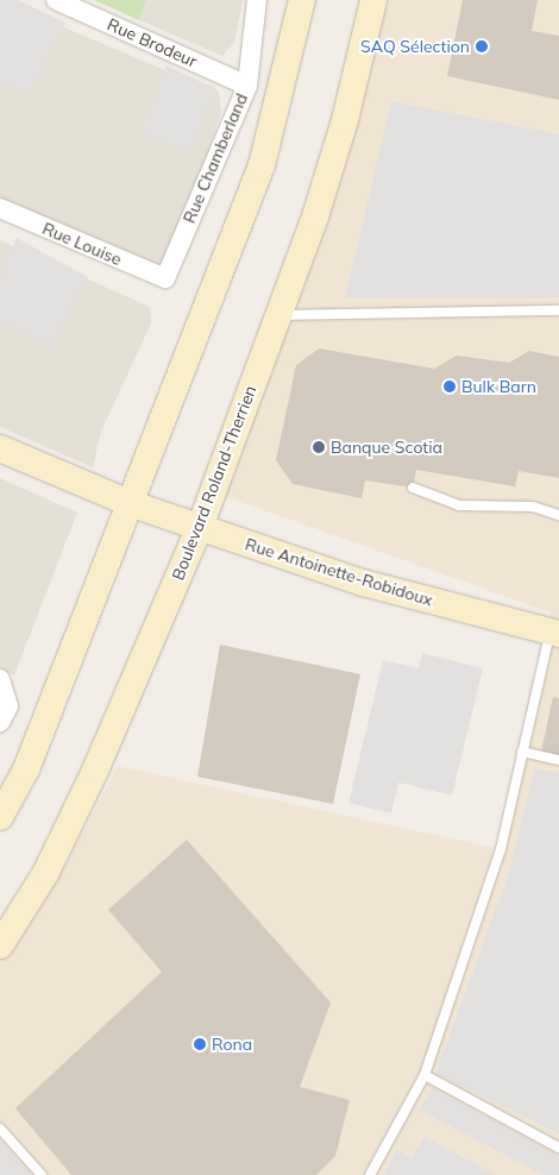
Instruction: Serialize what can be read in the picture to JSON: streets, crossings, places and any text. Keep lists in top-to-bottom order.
{
  "streets": {
    "main road": ["Boulevard Roland-Therrien", "Rue Antoinette-Robidoux"],
    "street": ["Rue Brodeur", "Rue Chamberland", "Rue Louise"]
  },
  "crossings": [
    ["Rue Brodeur", "Rue Chamberland"],
    ["Rue Chamberland", "Rue Louise"],
    ["Boulevard Roland-Therrien", "Rue Antoinette-Robidoux"]
  ],
  "places": [
    "SAQ Sélection",
    "Bulk Barn",
    "Banque Scotia",
    "Rona"
  ]
}
